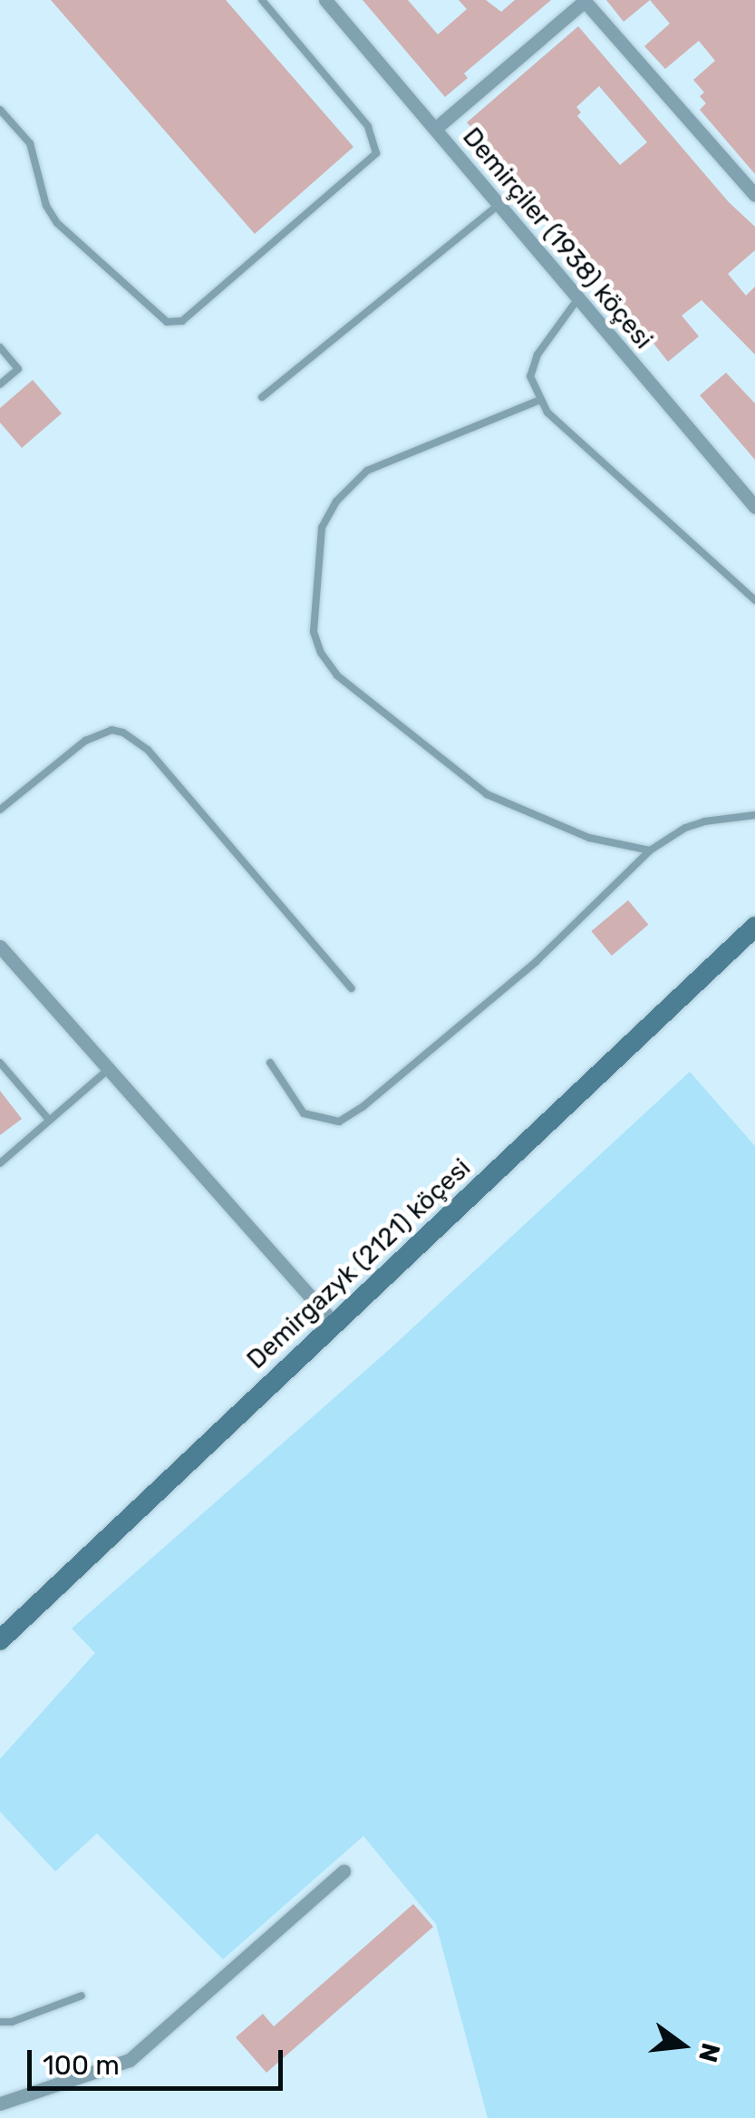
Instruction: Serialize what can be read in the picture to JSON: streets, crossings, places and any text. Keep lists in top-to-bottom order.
{
  "streets": {
    "street": ["Demirçiler (1938) köçesi", "Demirgazyk (2121) köçesi"]
  },
  "scale_bar": "100 m",
  "north": "right"
}
